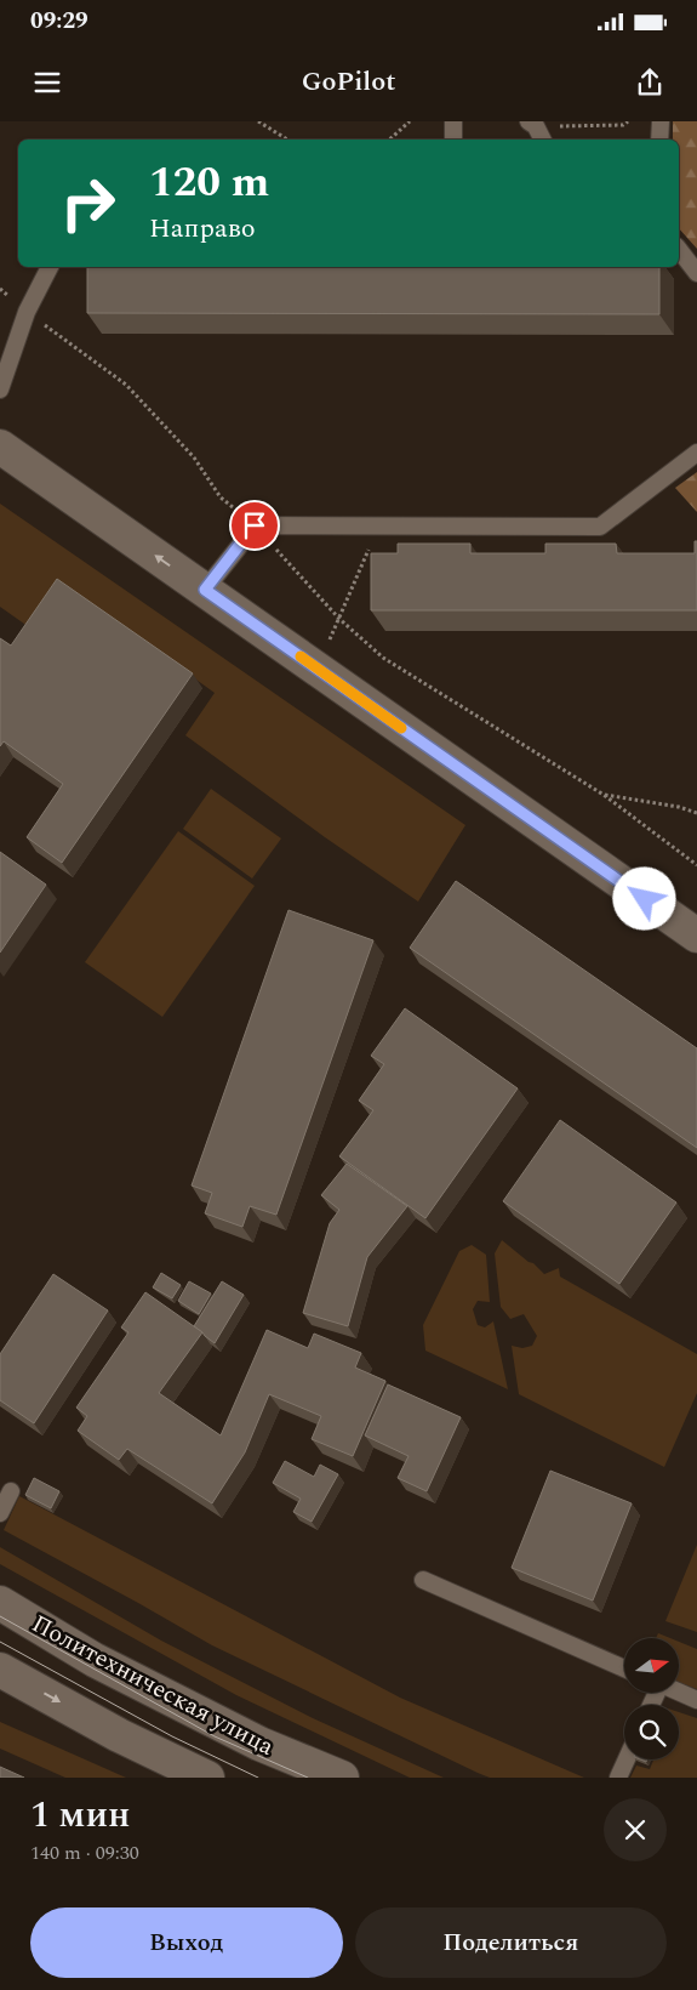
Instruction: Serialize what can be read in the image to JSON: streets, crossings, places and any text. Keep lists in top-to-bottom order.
{
  "streets": {
    "main road": ["Политехническая улица"]
  },
  "north": "right",
  "page": {
    "status": "09:29",
    "header": "GoPilot",
    "turn": ["120 m", "Направо"],
    "heading": ["1 мин", "140 m · 09:30"],
    "buttons": ["Выход", "Поделиться"]
  }
}
